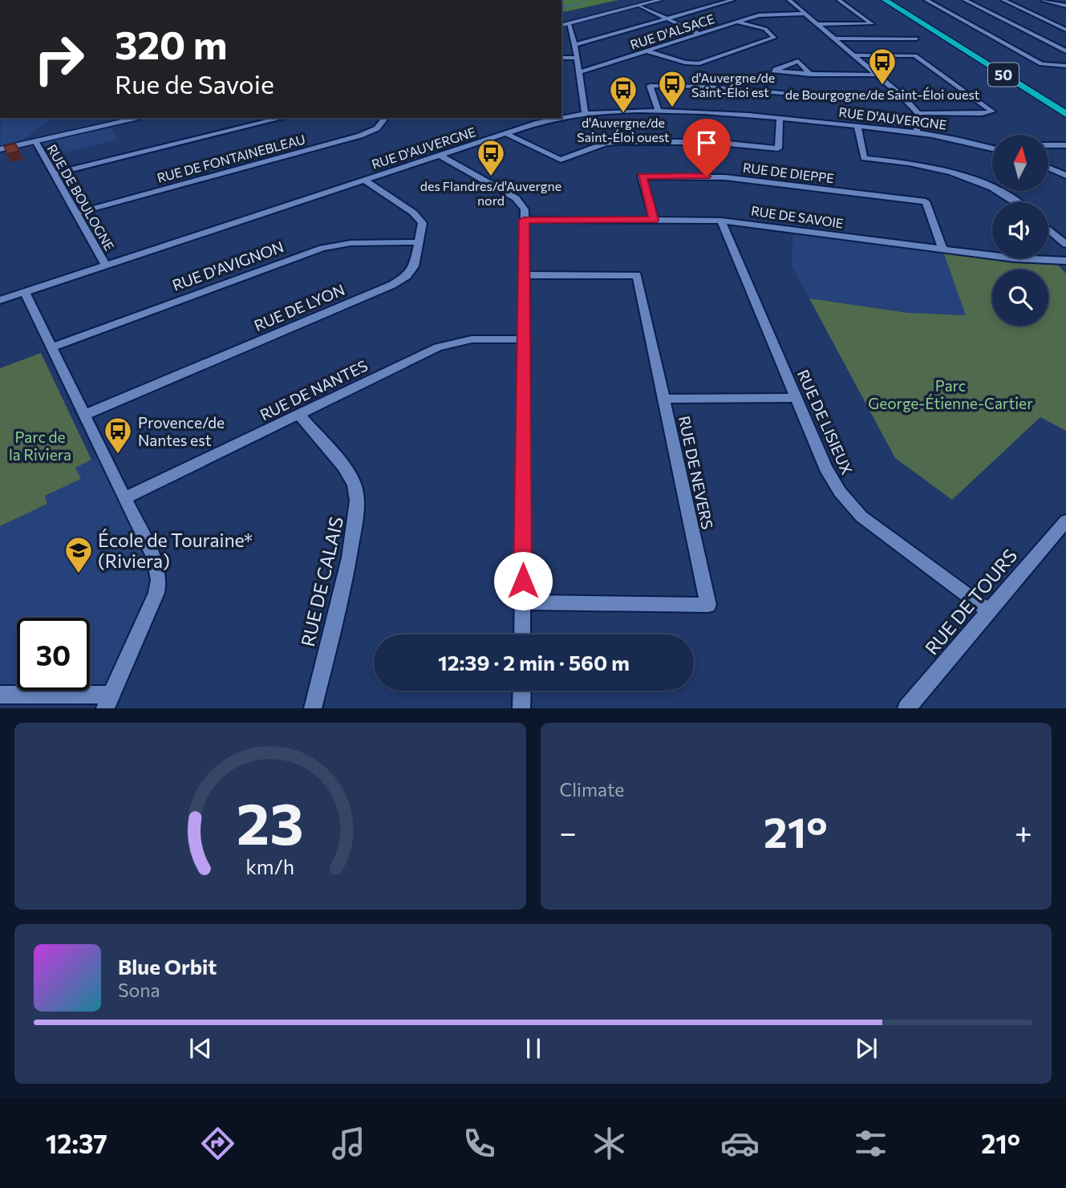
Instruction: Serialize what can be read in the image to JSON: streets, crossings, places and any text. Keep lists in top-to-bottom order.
{
  "streets": {
    "highway": ["50"],
    "street": [
      "RUE D'ALSACE",
      "RUE D'AUVERGNE",
      "RUE DE FONTAINEBLEAU",
      "RUE DE DIEPPE",
      "RUE DE BOULOGNE",
      "RUE DE SAVOIE",
      "RUE D'AVIGNON",
      "RUE DE LYON",
      "RUE DE NANTES",
      "RUE DE LISIEUX",
      "RUE DE NEVERS",
      "RUE DE CALAIS",
      "RUE DE TOURS"
    ]
  },
  "crossings": [
    ["RUE D'AUVERGNE", "RUE DE BOULOGNE"],
    ["RUE D'AUVERGNE", "RUE DE LYON"],
    ["RUE DE FONTAINEBLEAU", "RUE DE BOULOGNE"],
    ["RUE DE DIEPPE", "RUE DE SAVOIE"],
    ["RUE DE SAVOIE", "RUE DE LISIEUX"],
    ["RUE D'AVIGNON", "RUE DE LYON"],
    ["RUE DE NANTES", "RUE DE CALAIS"],
    ["RUE DE LISIEUX", "RUE DE TOURS"]
  ],
  "parks": ["Parc George-Étienne-Cartier", "Parc de la Riviera"],
  "places": {
    "bus stop": [
      "de Bourgogne/de Saint-Éloi ouest",
      "d'Auvergne/de Saint-Éloi est",
      "d'Auvergne/de Saint-Éloi ouest",
      "des Flandres/d'Auvergne nord",
      "Provence/de Nantes est"
    ],
    "school or university": ["École de Touraine* (Riviera)"]
  },
  "north": "top",
  "page": {
    "turn": ["320 m", "Rue de Savoie"],
    "limit": "30",
    "trip": "12:39 · 2 min · 560 m",
    "tile": "Climate",
    "heat": ["−", "21°", "+"],
    "song": ["Blue Orbit", "Sona"],
    "tabs": ["12:37", "21°"],
    "gauge": ["23", "km/h"]
  }
}
